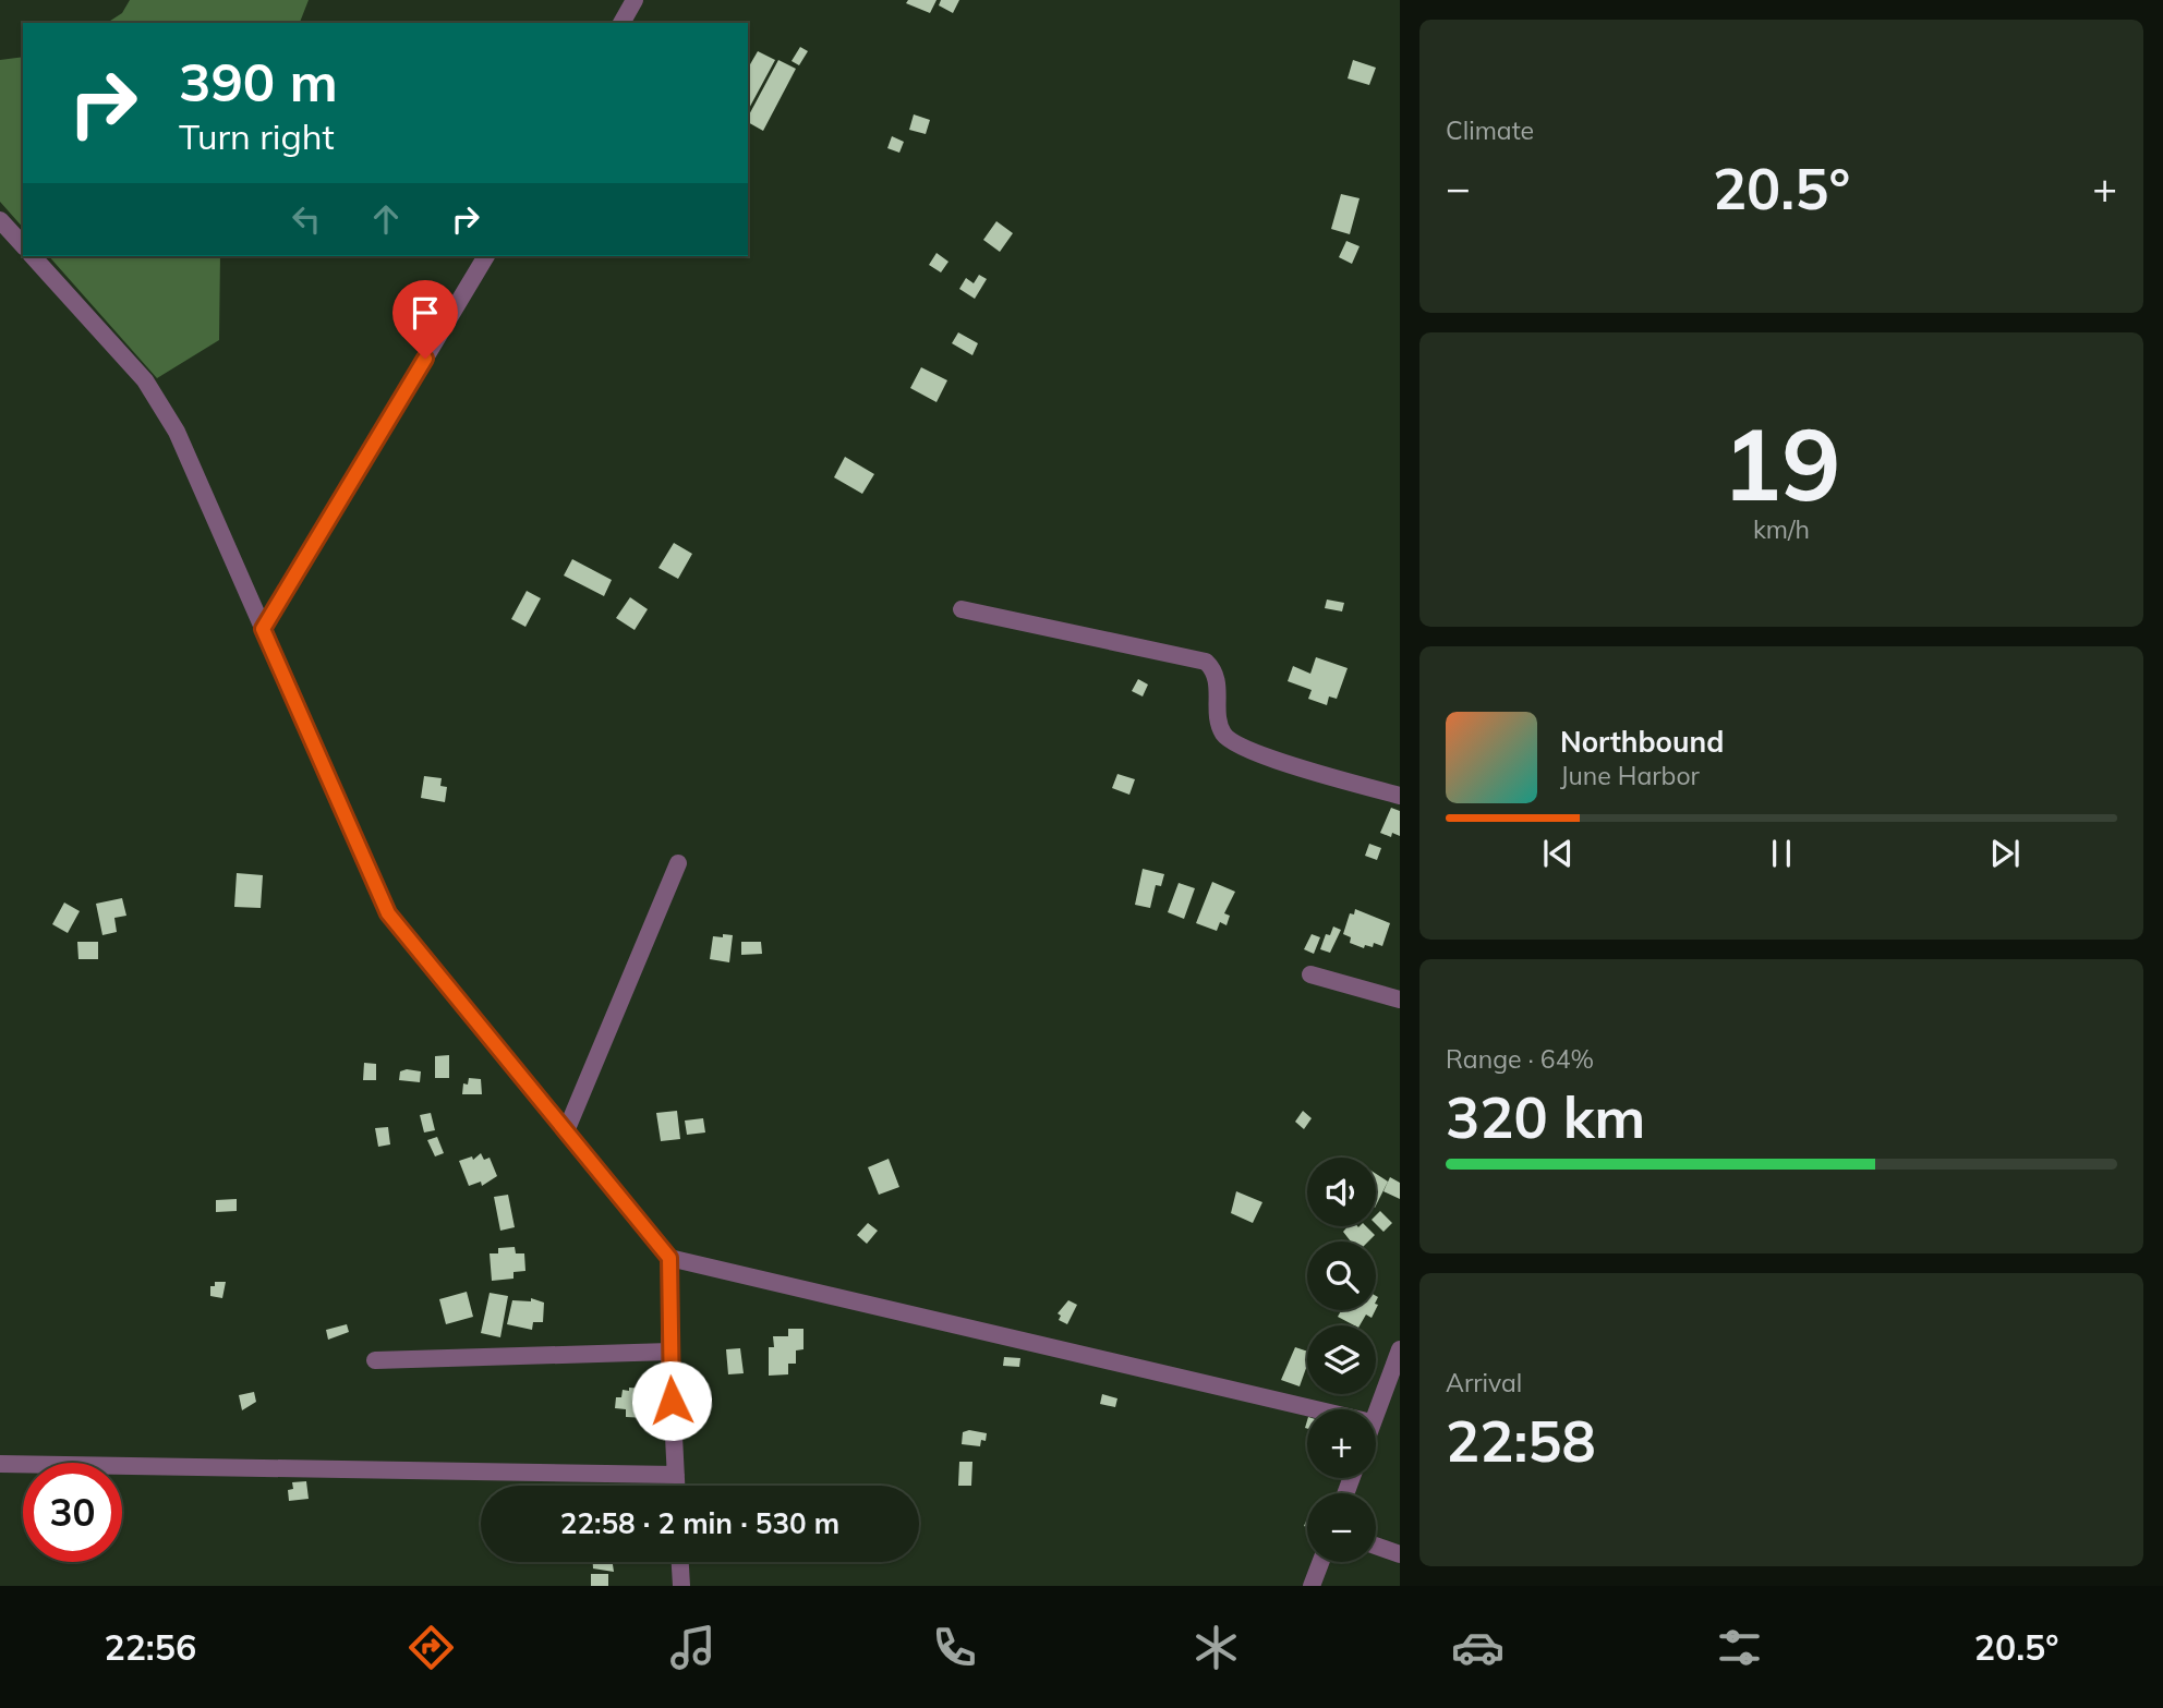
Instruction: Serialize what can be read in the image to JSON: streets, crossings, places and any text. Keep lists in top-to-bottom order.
{
  "page": {
    "tile": [
      "Climate",
      ["19", "km/h"],
      ["Range · 64%", "320 km"],
      ["Arrival", "22:58"]
    ],
    "turn": ["390 m", "Turn right"],
    "heat": ["−", "20.5°", "+"],
    "song": ["Northbound", "June Harbor"],
    "map_buttons": ["+", "−"],
    "limit": "30",
    "trip": "22:58 · 2 min · 530 m",
    "tabs": ["22:56", "20.5°"]
  }
}
